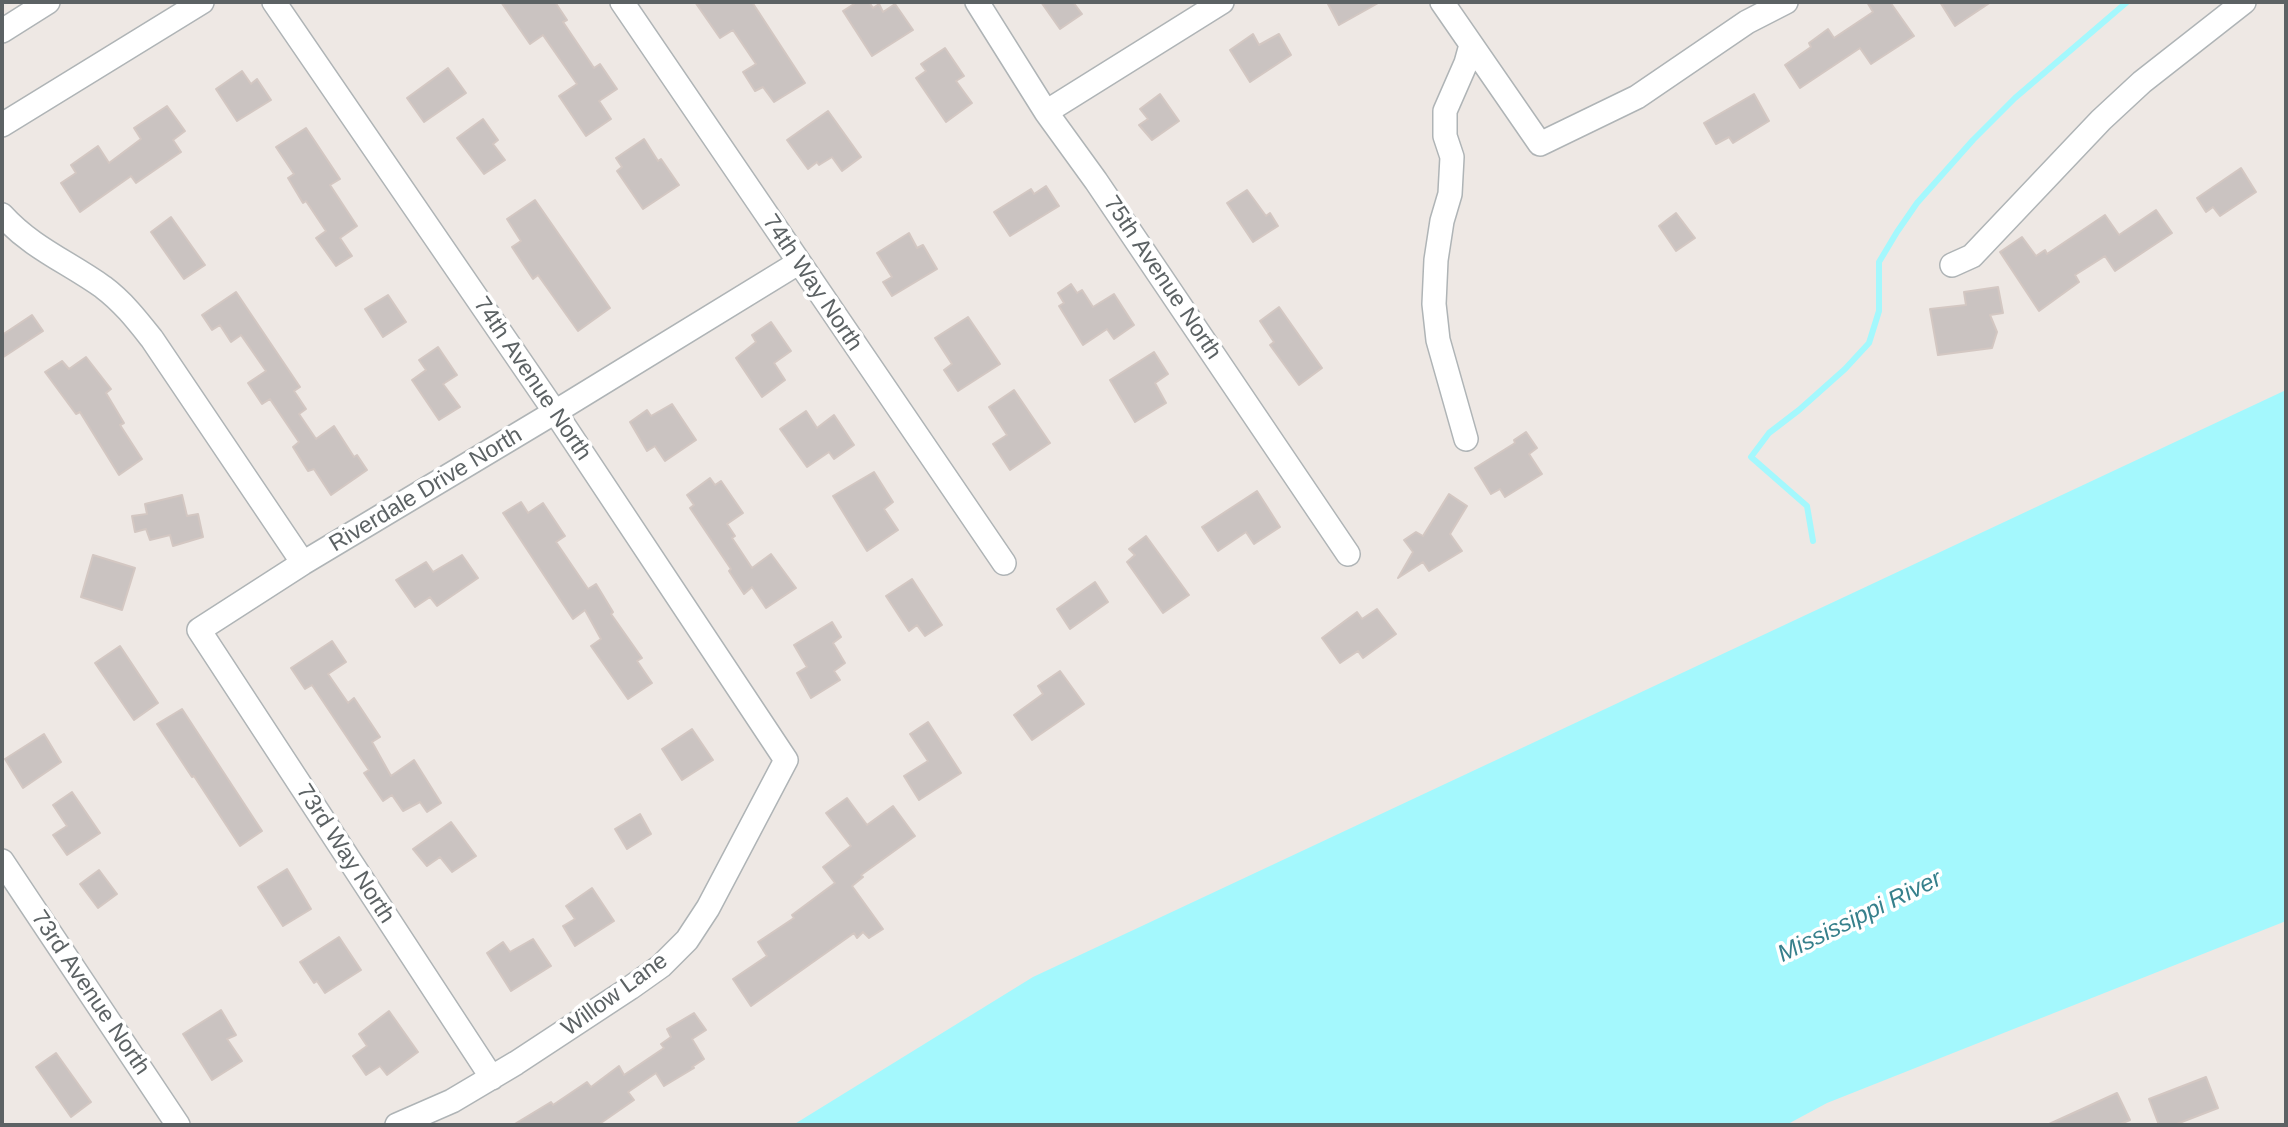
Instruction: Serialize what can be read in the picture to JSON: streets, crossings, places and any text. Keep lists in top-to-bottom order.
{
  "streets": {
    "street": [
      "75th Avenue North",
      "74th Way North",
      "74th Avenue North",
      "Riverdale Drive North",
      "73rd Way North",
      "73rd Avenue North",
      "Willow Lane"
    ]
  },
  "crossings": [
    ["74th Way North", "Riverdale Drive North"],
    ["74th Avenue North", "Riverdale Drive North"],
    ["74th Avenue North", "Willow Lane"],
    ["Riverdale Drive North", "73rd Way North"],
    ["73rd Way North", "Willow Lane"]
  ],
  "water": ["Mississippi River"]
}
